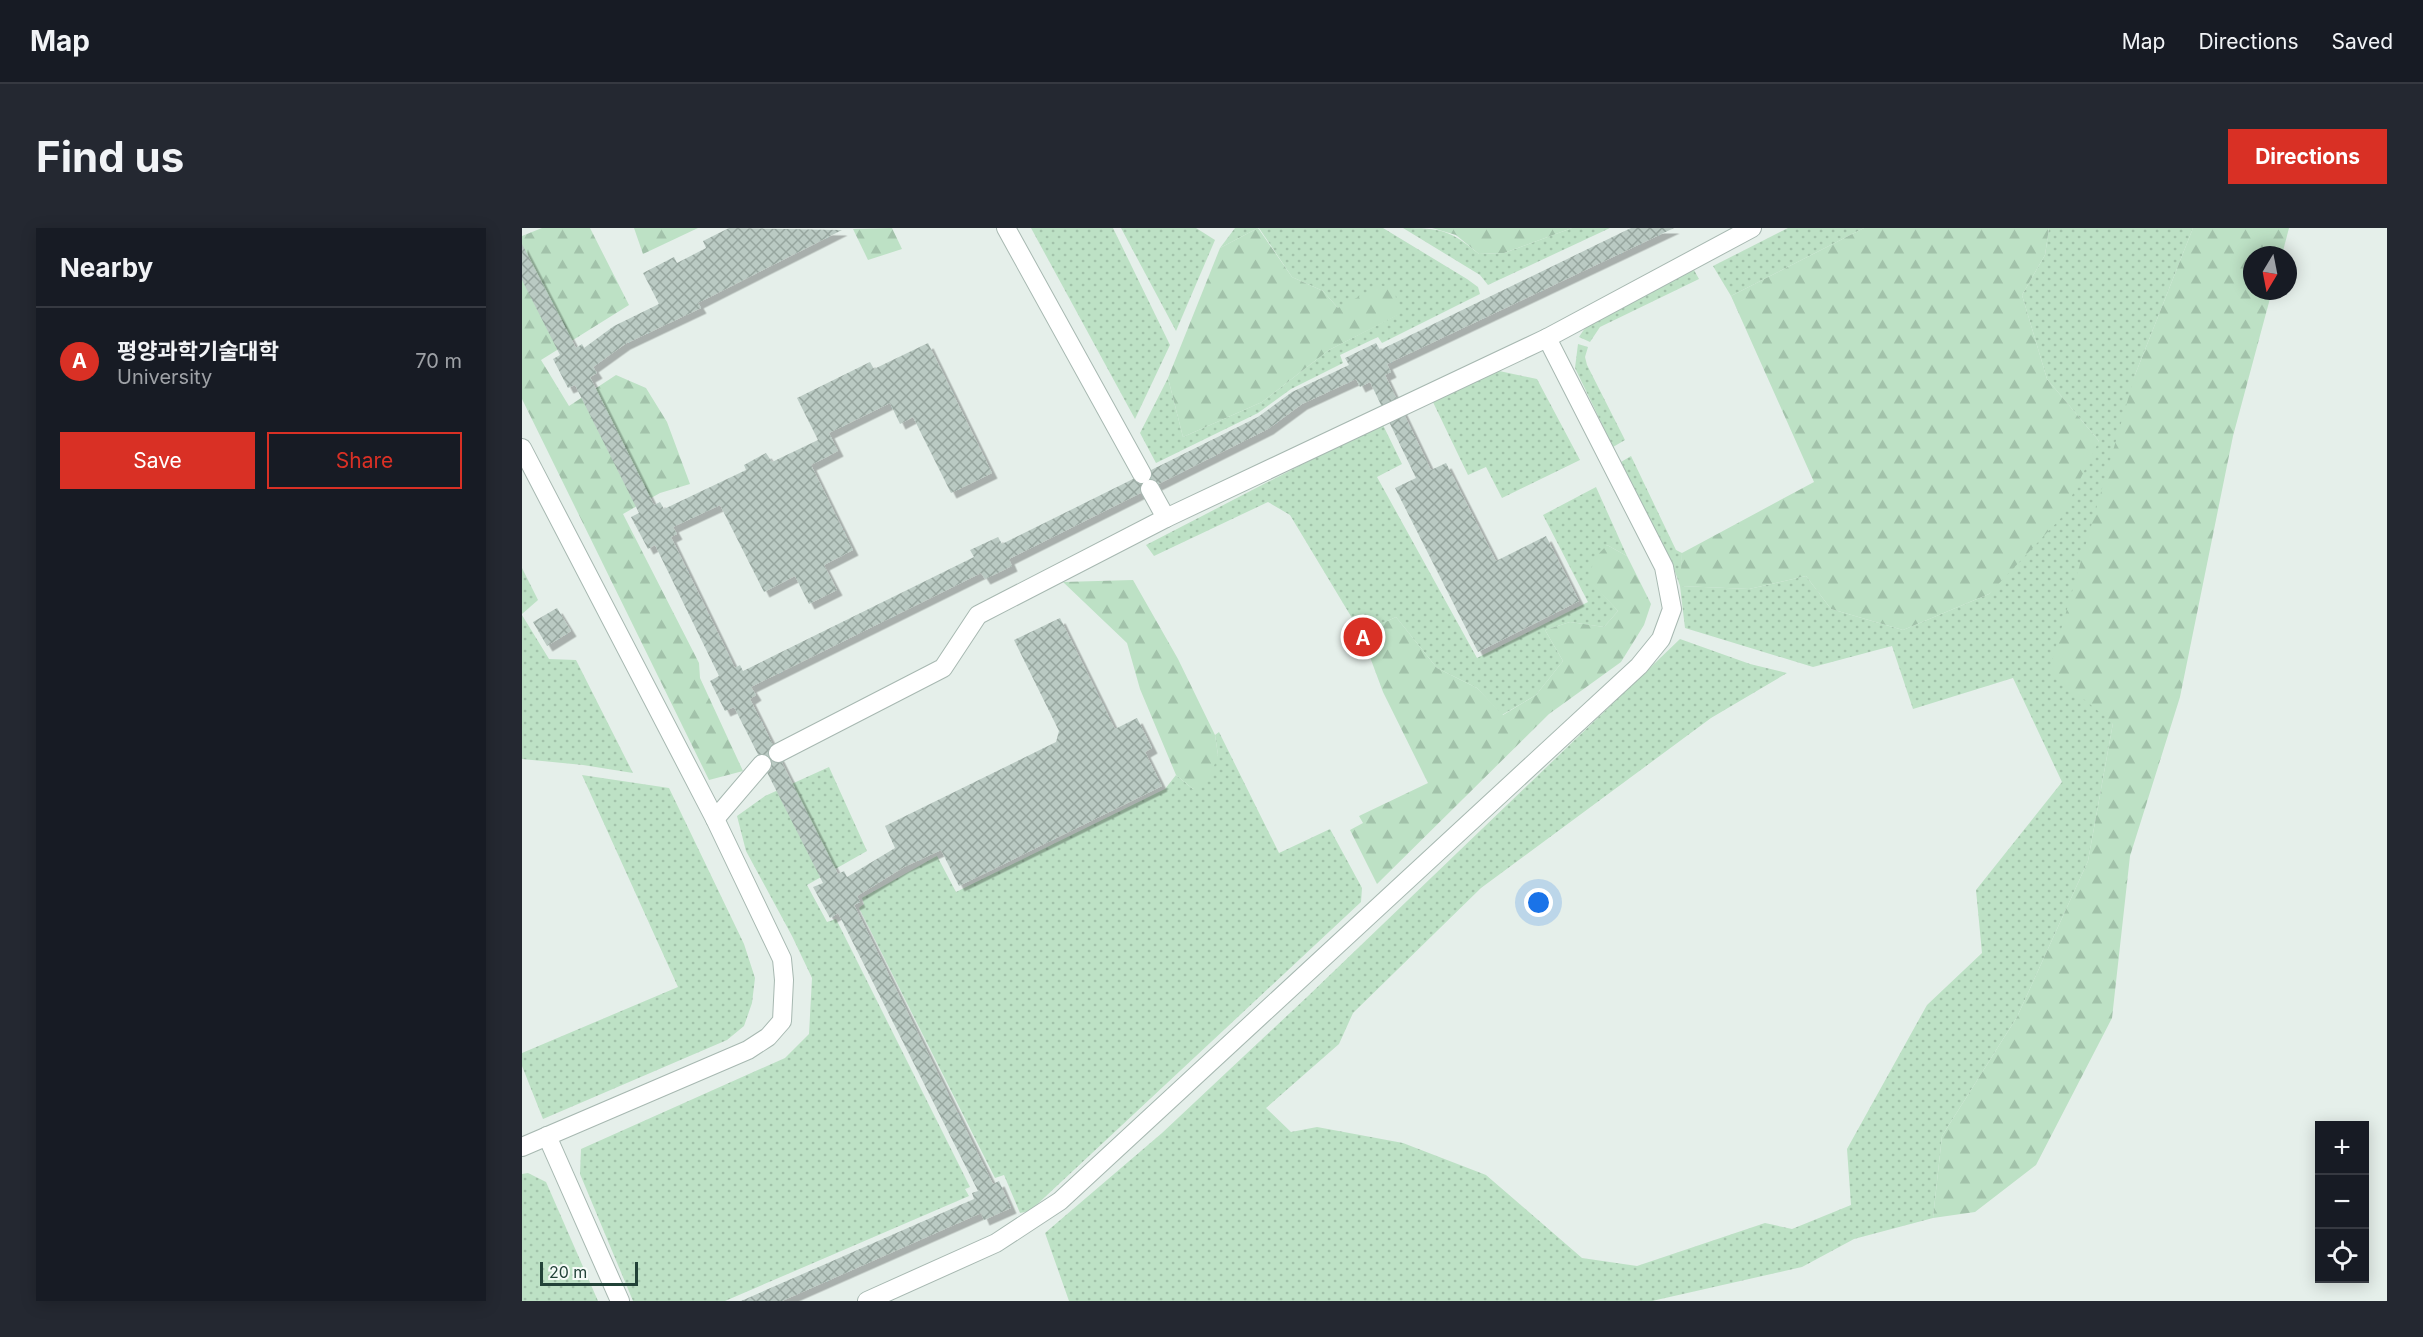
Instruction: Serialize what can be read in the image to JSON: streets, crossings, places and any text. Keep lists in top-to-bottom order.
{
  "scale_bar": "20 m",
  "north": "bottom",
  "page": {
    "header": "Map",
    "nav": ["Map", "Directions", "Saved"],
    "buttons": [
      "Directions",
      ["Save", "Share"]
    ],
    "title": "Find us",
    "heading": "Nearby",
    "list": [
      {
        "mark": "A",
        "name": "평양과학기술대학",
        "note": "University",
        "value": "70 m"
      }
    ],
    "pins": "A",
    "map_buttons": ["+", "−"],
    "scale": "20 m"
  }
}
